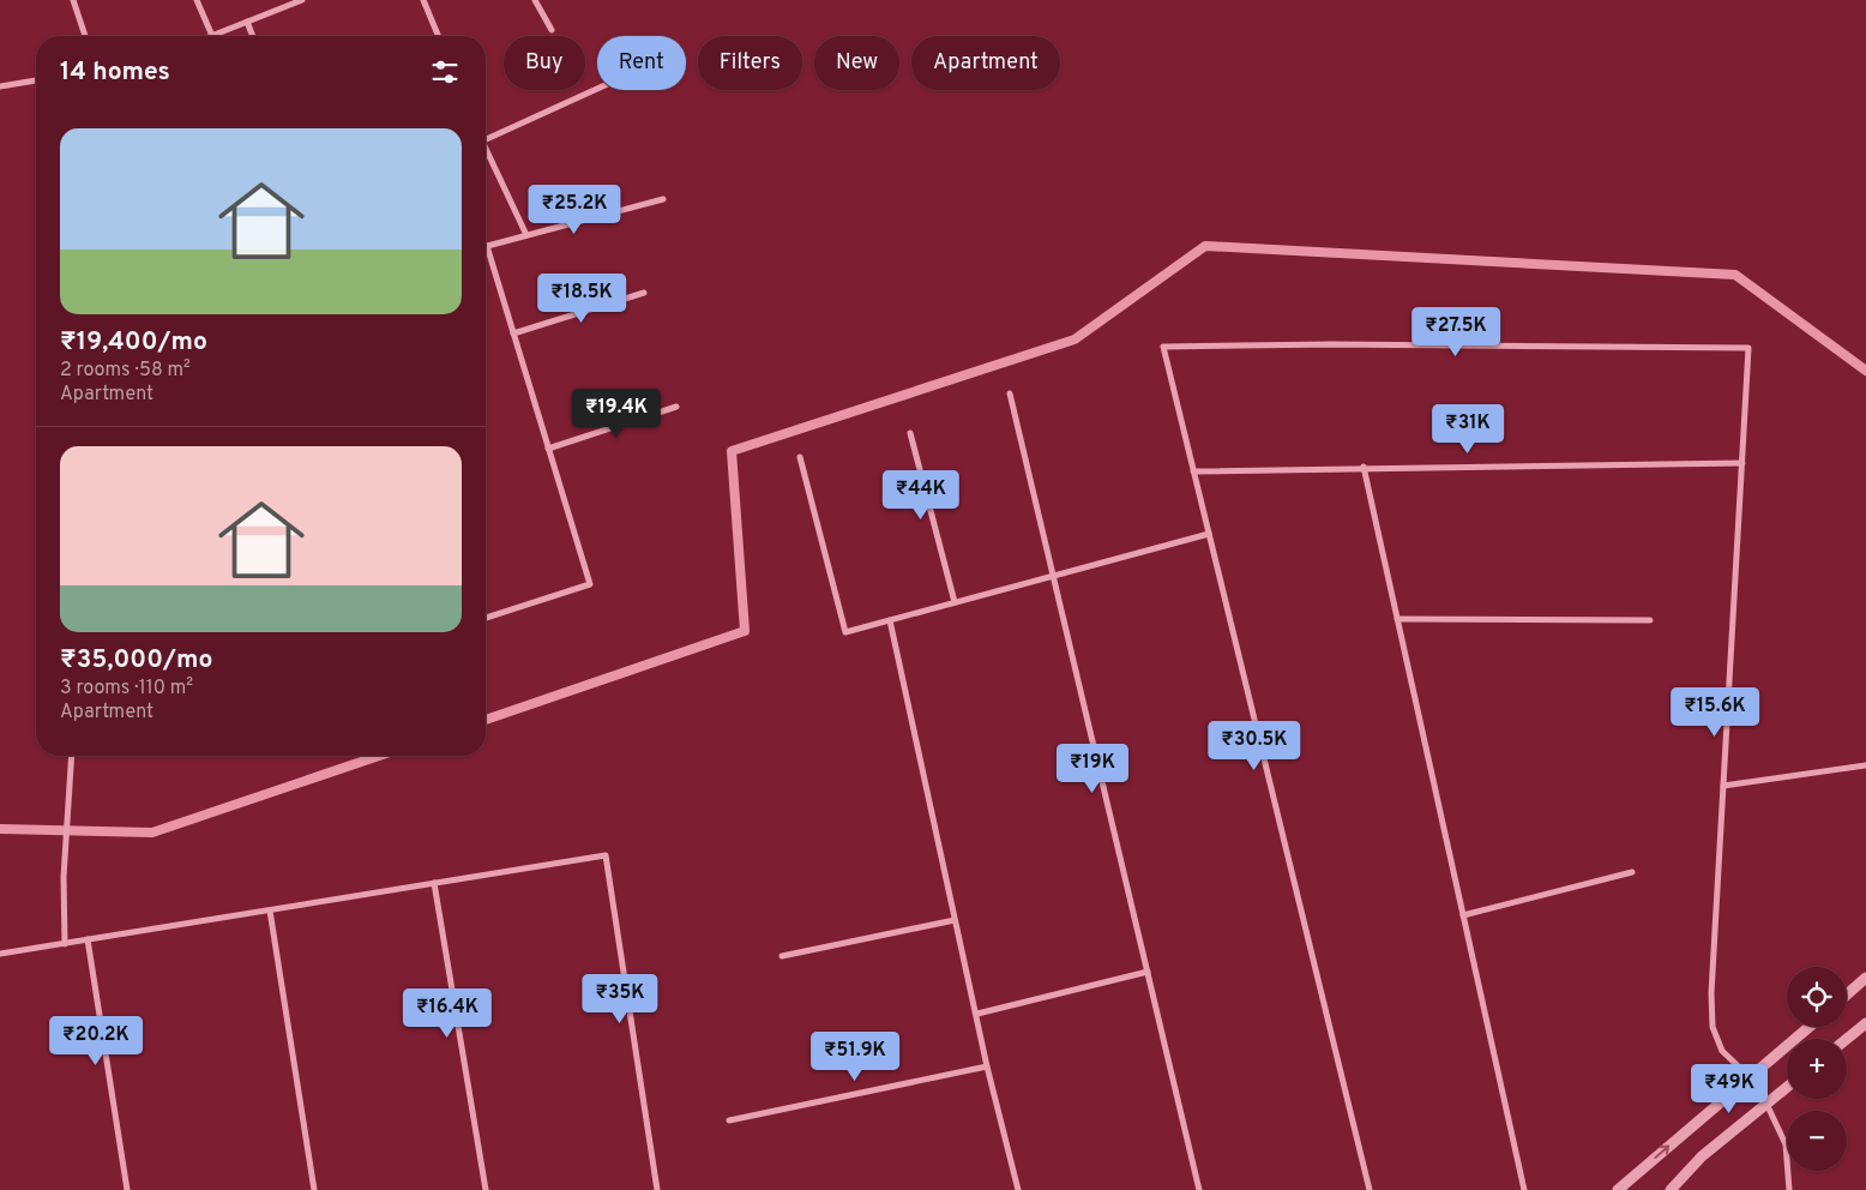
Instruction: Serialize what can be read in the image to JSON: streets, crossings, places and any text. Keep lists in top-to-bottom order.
{
  "page": {
    "chip": [
      "Buy",
      "Rent",
      "Filters",
      "New",
      "Apartment"
    ],
    "heading": "14 homes",
    "list": [
      {
        "name": "₹19,400/mo",
        "note": "2 rooms · 58 m² · Apartment"
      },
      {
        "name": "₹35,000/mo",
        "note": "3 rooms · 110 m² · Apartment"
      }
    ],
    "price": [
      "₹25.2K",
      "₹18.5K",
      "₹27.5K",
      "₹19.4K",
      "₹31K",
      "₹44K",
      "₹15.6K",
      "₹30.5K",
      "₹19K",
      "₹35K",
      "₹16.4K",
      "₹20.2K",
      "₹51.9K",
      "₹49K"
    ],
    "map_buttons": ["+", "−"]
  }
}
